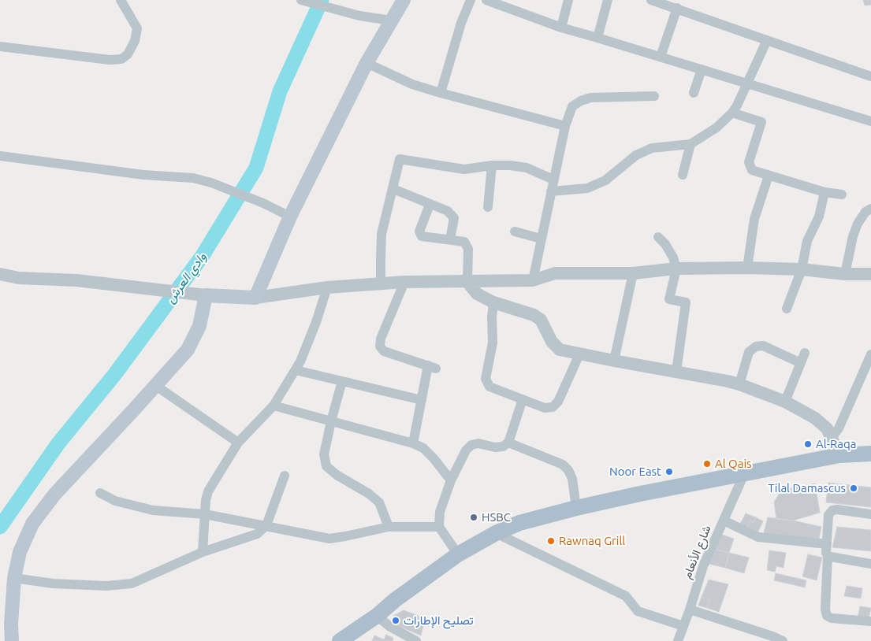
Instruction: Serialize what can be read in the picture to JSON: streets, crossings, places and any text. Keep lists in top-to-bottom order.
{
  "streets": {
    "street": ["شارع الأنعام"]
  },
  "water": ["وادي العرش"],
  "places": [
    "Al-Raqa",
    "Al Qais",
    "Noor East",
    "Tilal Damascus",
    "HSBC",
    "Rawnaq Grill",
    "تصليح الإطارات"
  ]
}
